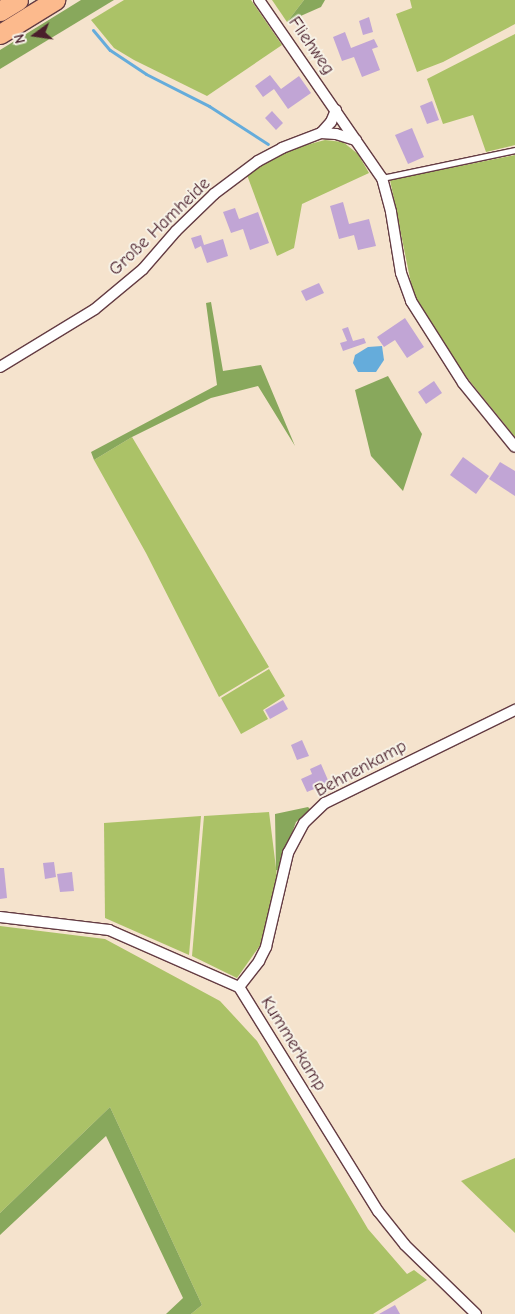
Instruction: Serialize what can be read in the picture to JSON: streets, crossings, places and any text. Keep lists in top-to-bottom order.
{
  "streets": {
    "street": [
      "Fliehweg",
      "Große Hamheide",
      "Behnenkamp",
      "Kummerkamp"
    ]
  },
  "crossings": [
    ["Fliehweg", "Große Hamheide"],
    ["Behnenkamp", "Kummerkamp"]
  ],
  "north": "left"
}
